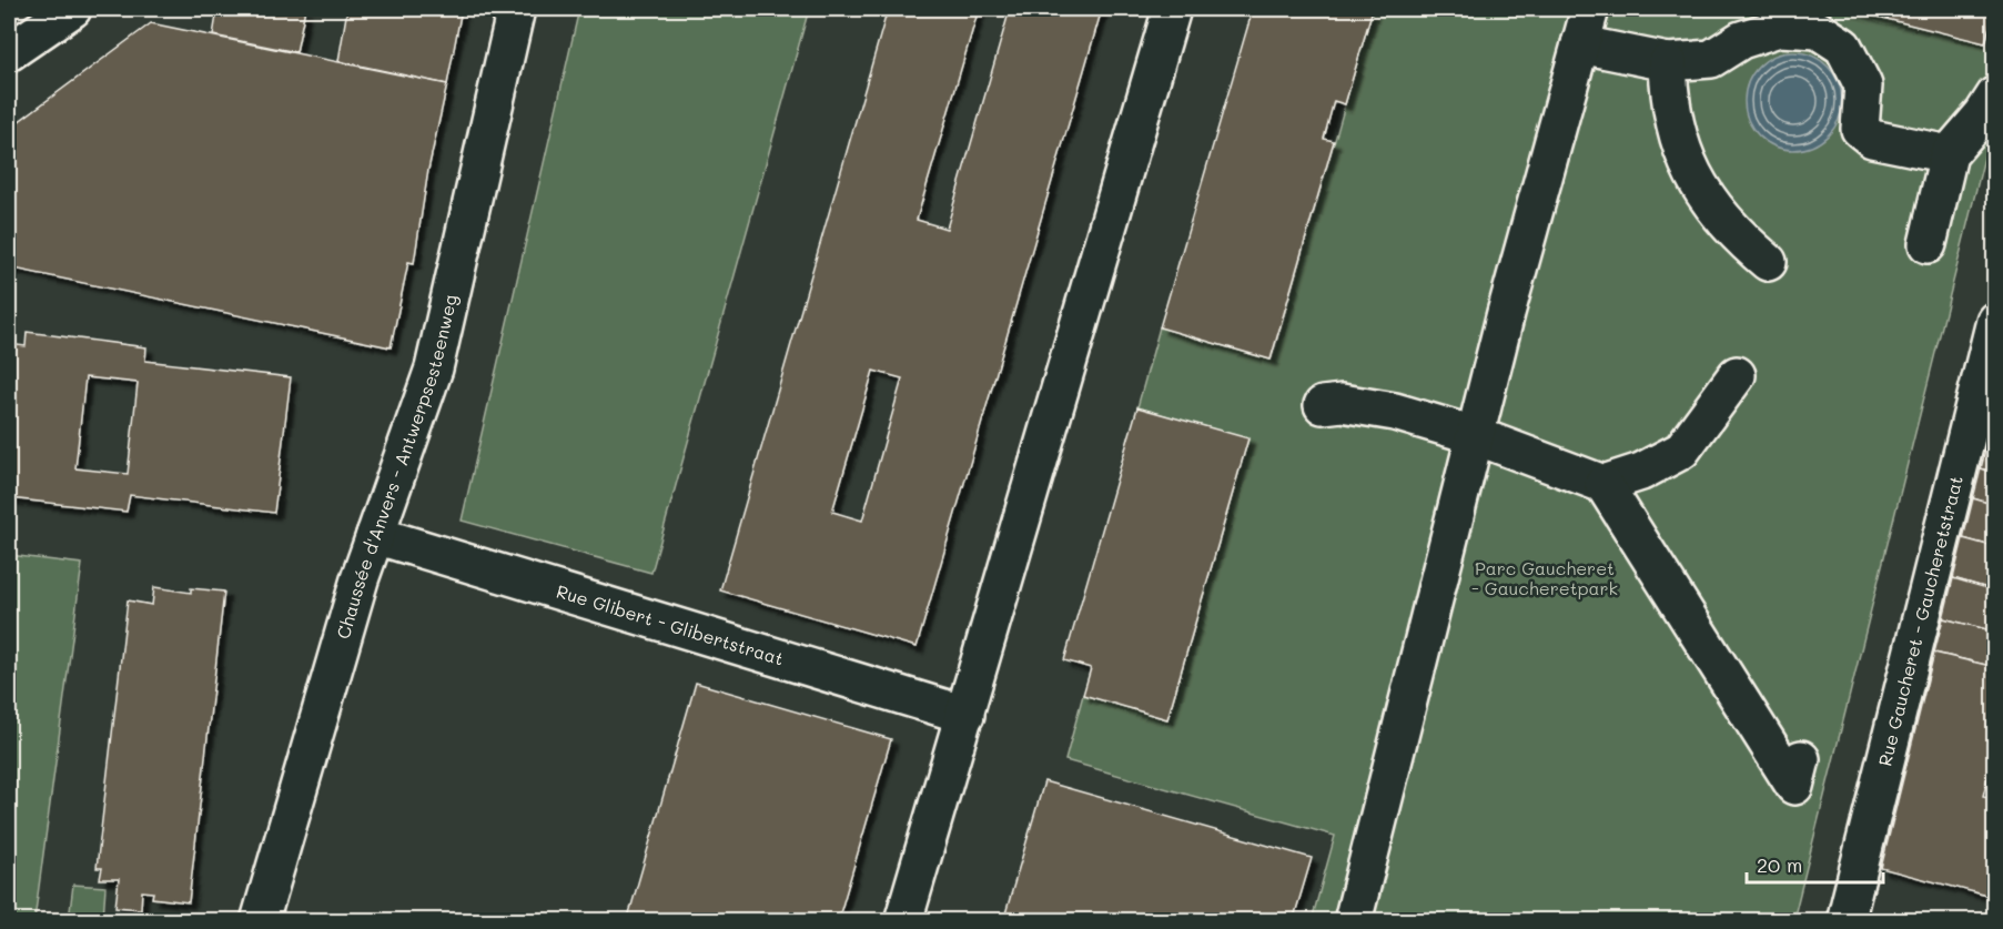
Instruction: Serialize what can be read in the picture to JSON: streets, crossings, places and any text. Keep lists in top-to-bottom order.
{
  "streets": {
    "street": ["Chaussée d'Anvers - Antwerpsesteenweg", "Rue Gaucheret - Gaucheretstraat", "Rue Glibert - Glibertstraat"]
  },
  "crossings": [
    ["Chaussée d'Anvers - Antwerpsesteenweg", "Rue Glibert - Glibertstraat"]
  ],
  "parks": ["Parc Gaucheret - Gaucheretpark"],
  "scale_bar": "20 m"
}
